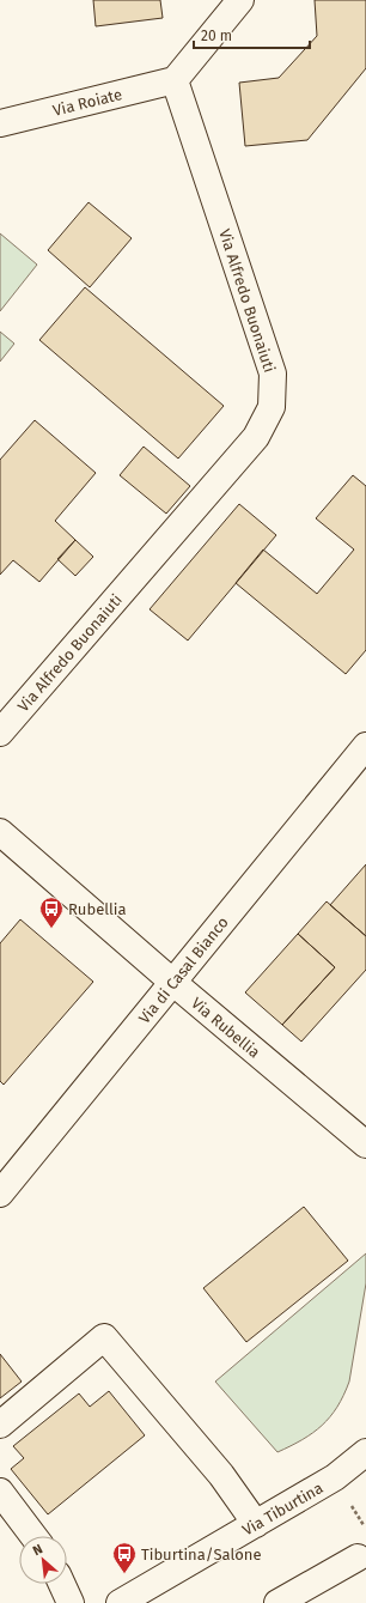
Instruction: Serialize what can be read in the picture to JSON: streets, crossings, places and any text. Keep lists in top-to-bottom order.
{
  "streets": {
    "street": [
      "Via Roiate",
      "Via Alfredo Buonaiuti",
      "Via di Casal Bianco",
      "Via Rubellia",
      "Via Tiburtina"
    ]
  },
  "crossings": [
    ["Via Roiate", "Via Alfredo Buonaiuti"],
    ["Via di Casal Bianco", "Via Rubellia"]
  ],
  "places": {
    "bus stop": ["Rubellia", "Tiburtina/Salone"]
  },
  "scale_bar": "20 m",
  "north": "top left"
}
